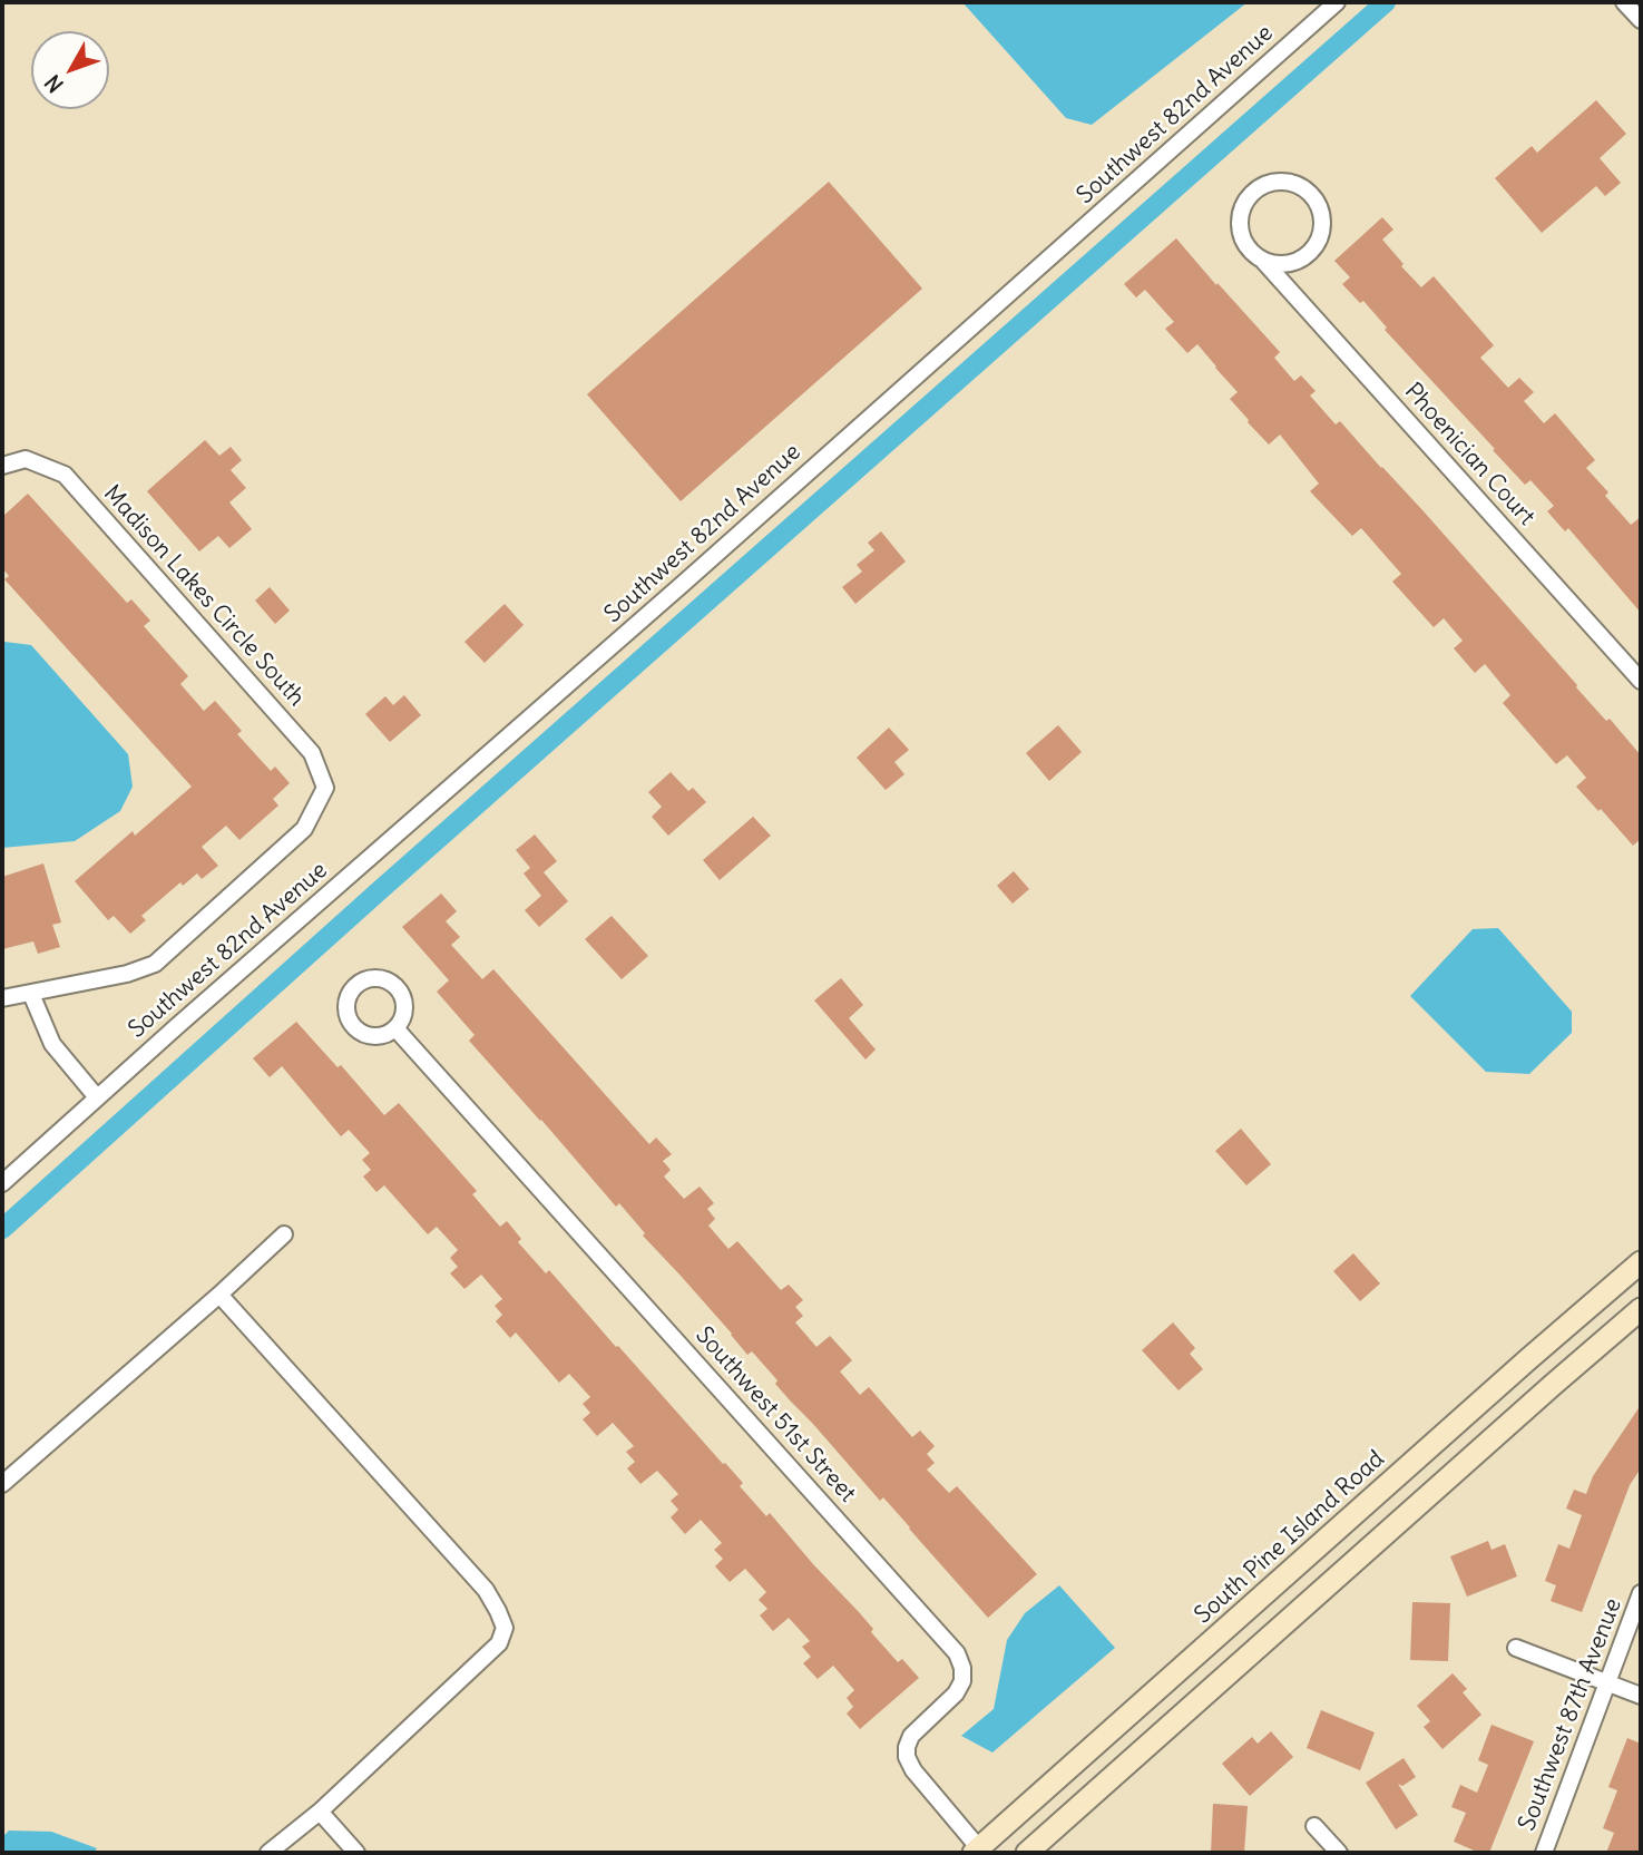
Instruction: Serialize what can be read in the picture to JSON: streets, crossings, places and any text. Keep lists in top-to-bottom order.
{
  "streets": {
    "main road": ["South Pine Island Road"],
    "street": [
      "Southwest 82nd Avenue",
      "Phoenician Court",
      "Madison Lakes Circle South",
      "Southwest 51st Street",
      "Southwest 87th Avenue"
    ]
  },
  "crossings": [
    ["Southwest 51st Street", "South Pine Island Road"]
  ],
  "north": "bottom left"
}
